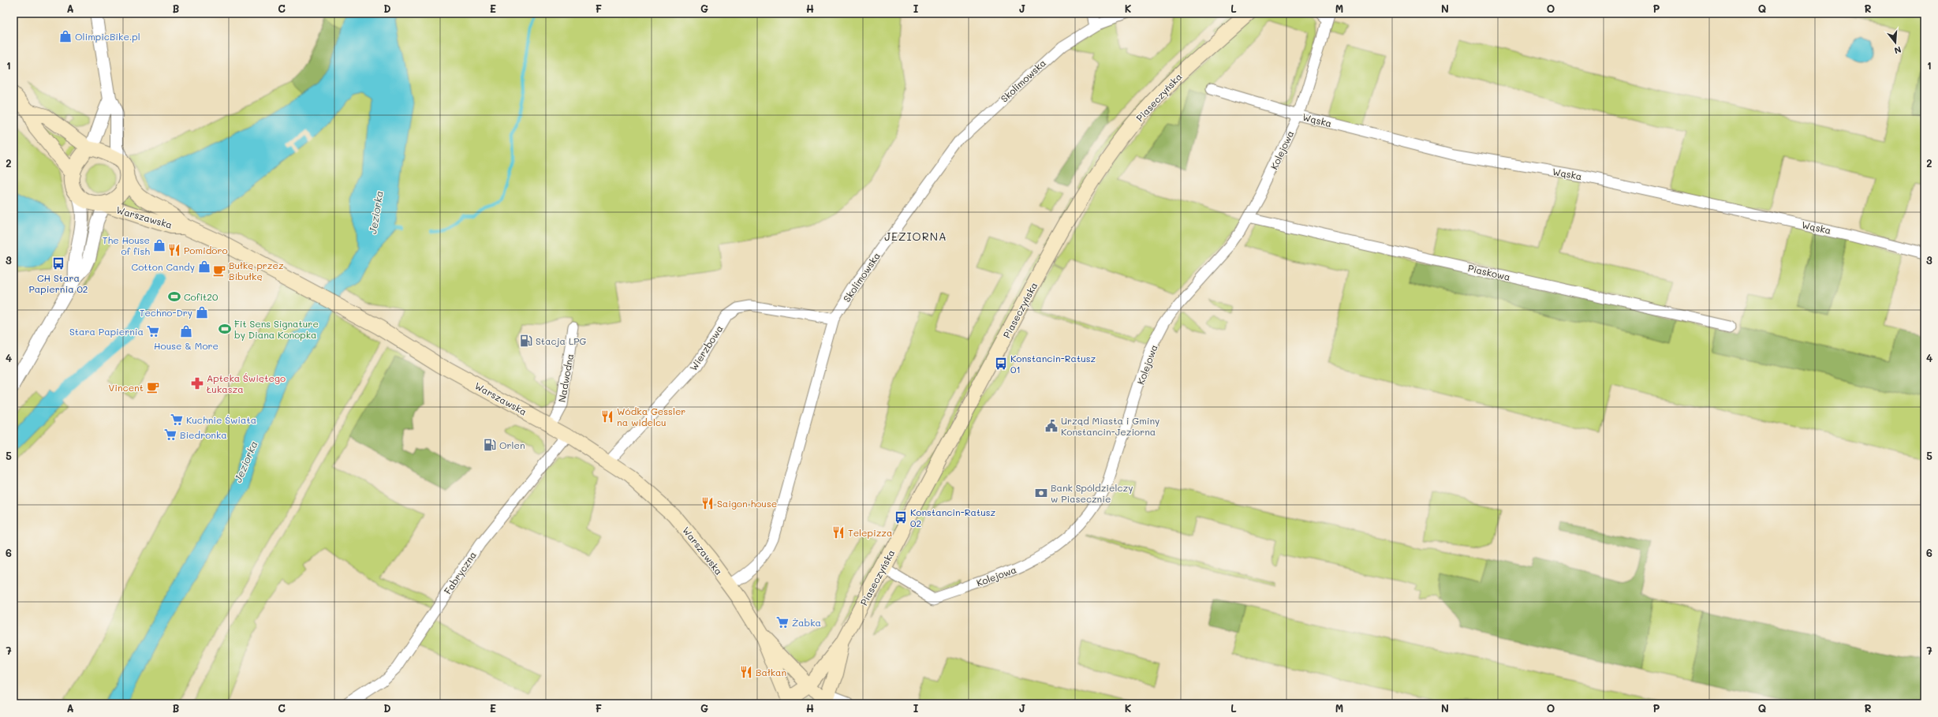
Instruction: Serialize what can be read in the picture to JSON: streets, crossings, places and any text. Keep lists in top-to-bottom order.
{
  "streets": {
    "main road": ["Piaseczyńska", "Warszawska"],
    "street": [
      "Skolimowska",
      "Wąska",
      "Kolejowa",
      "Piaskowa",
      "Wierzbowa",
      "Nadwodna",
      "Fabryczna"
    ]
  },
  "crossings": [
    ["Skolimowska", "Warszawska"],
    ["Skolimowska", "Wierzbowa"],
    ["Piaseczyńska", "Kolejowa"],
    ["Piaseczyńska", "Warszawska"],
    ["Wąska", "Kolejowa"],
    ["Kolejowa", "Piaskowa"],
    ["Warszawska", "Wierzbowa"],
    ["Warszawska", "Nadwodna"],
    ["Warszawska", "Fabryczna"]
  ],
  "districts": ["JEZIORNA"],
  "water": ["Jeziorka"],
  "places": {
    "shop": [
      "OlimpicBike.pl",
      "The House of fish",
      "Cotton Candy",
      "Techno-Dry",
      "House & More"
    ],
    "restaurant": [
      "Pomidoro",
      "Wódka Gessler na widelcu",
      "Saigon house",
      "Telepizza",
      "Bałkan"
    ],
    "bus stop": ["CH Stara Papiernia 02", "Konstancin-Ratusz 01", "Konstancin-Ratusz 02"],
    "cafe": ["Bułkę przez Bibułkę", "Vincent"],
    "sports": ["Cofit20", "Fit Sens Signature by Diana Konopka"],
    "supermarket": [
      "Stara Papiernia",
      "Kuchnie Świata",
      "Biedronka",
      "Żabka"
    ],
    "fuel station": ["Stacja LPG", "Orlen"],
    "pharmacy": ["Apteka Świętego Łukasza"],
    "public building": ["Urząd Miasta i Gminy Konstancin-Jeziorna"],
    "bank": ["Bank Spóldzielczy w Piasecznie"]
  },
  "north": "bottom",
  "grid": {
    "columns": [
      "A",
      "B",
      "C",
      "D",
      "E",
      "F",
      "G",
      "H",
      "I",
      "J",
      "K",
      "L",
      "M",
      "N",
      "O",
      "P",
      "Q",
      "R"
    ],
    "rows": [
      "1",
      "2",
      "3",
      "4",
      "5",
      "6",
      "7"
    ]
  }
}
